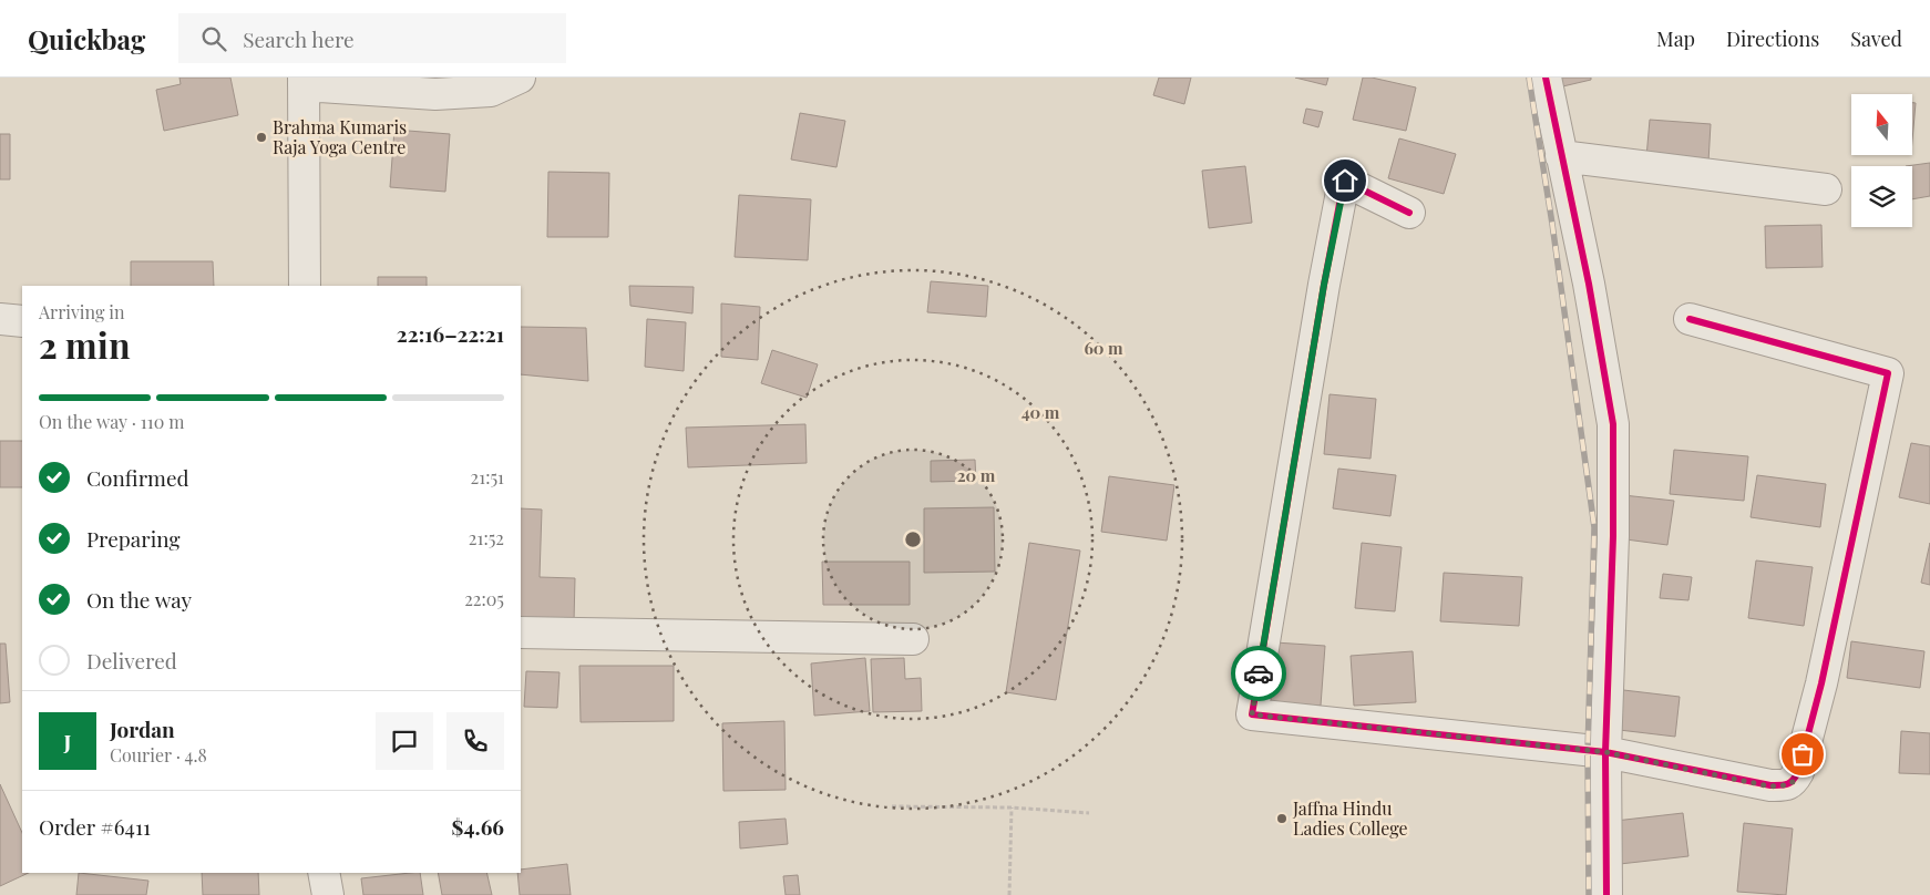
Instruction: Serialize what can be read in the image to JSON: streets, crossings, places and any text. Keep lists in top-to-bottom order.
{
  "places": ["Brahma Kumaris Raja Yoga Centre", "Jaffna Hindu Ladies College"],
  "north": "top",
  "page": {
    "header": "Quickbag",
    "search": "Search here",
    "nav": ["Map", "Directions", "Saved"],
    "heading": ["2 min", "Arriving in", "22:16–22:21"],
    "panel": [
      "Jordan",
      "Courier · 4.8",
      "Order #6411",
      "$4.66"
    ],
    "bar": "On the way · 110 m",
    "list": [
      ["Confirmed", "21:51"],
      ["Preparing", "21:52"],
      ["On the way", "22:05"],
      "Delivered"
    ],
    "round": "J"
  },
  "rings": ["60 m", "40 m", "20 m"]
}
